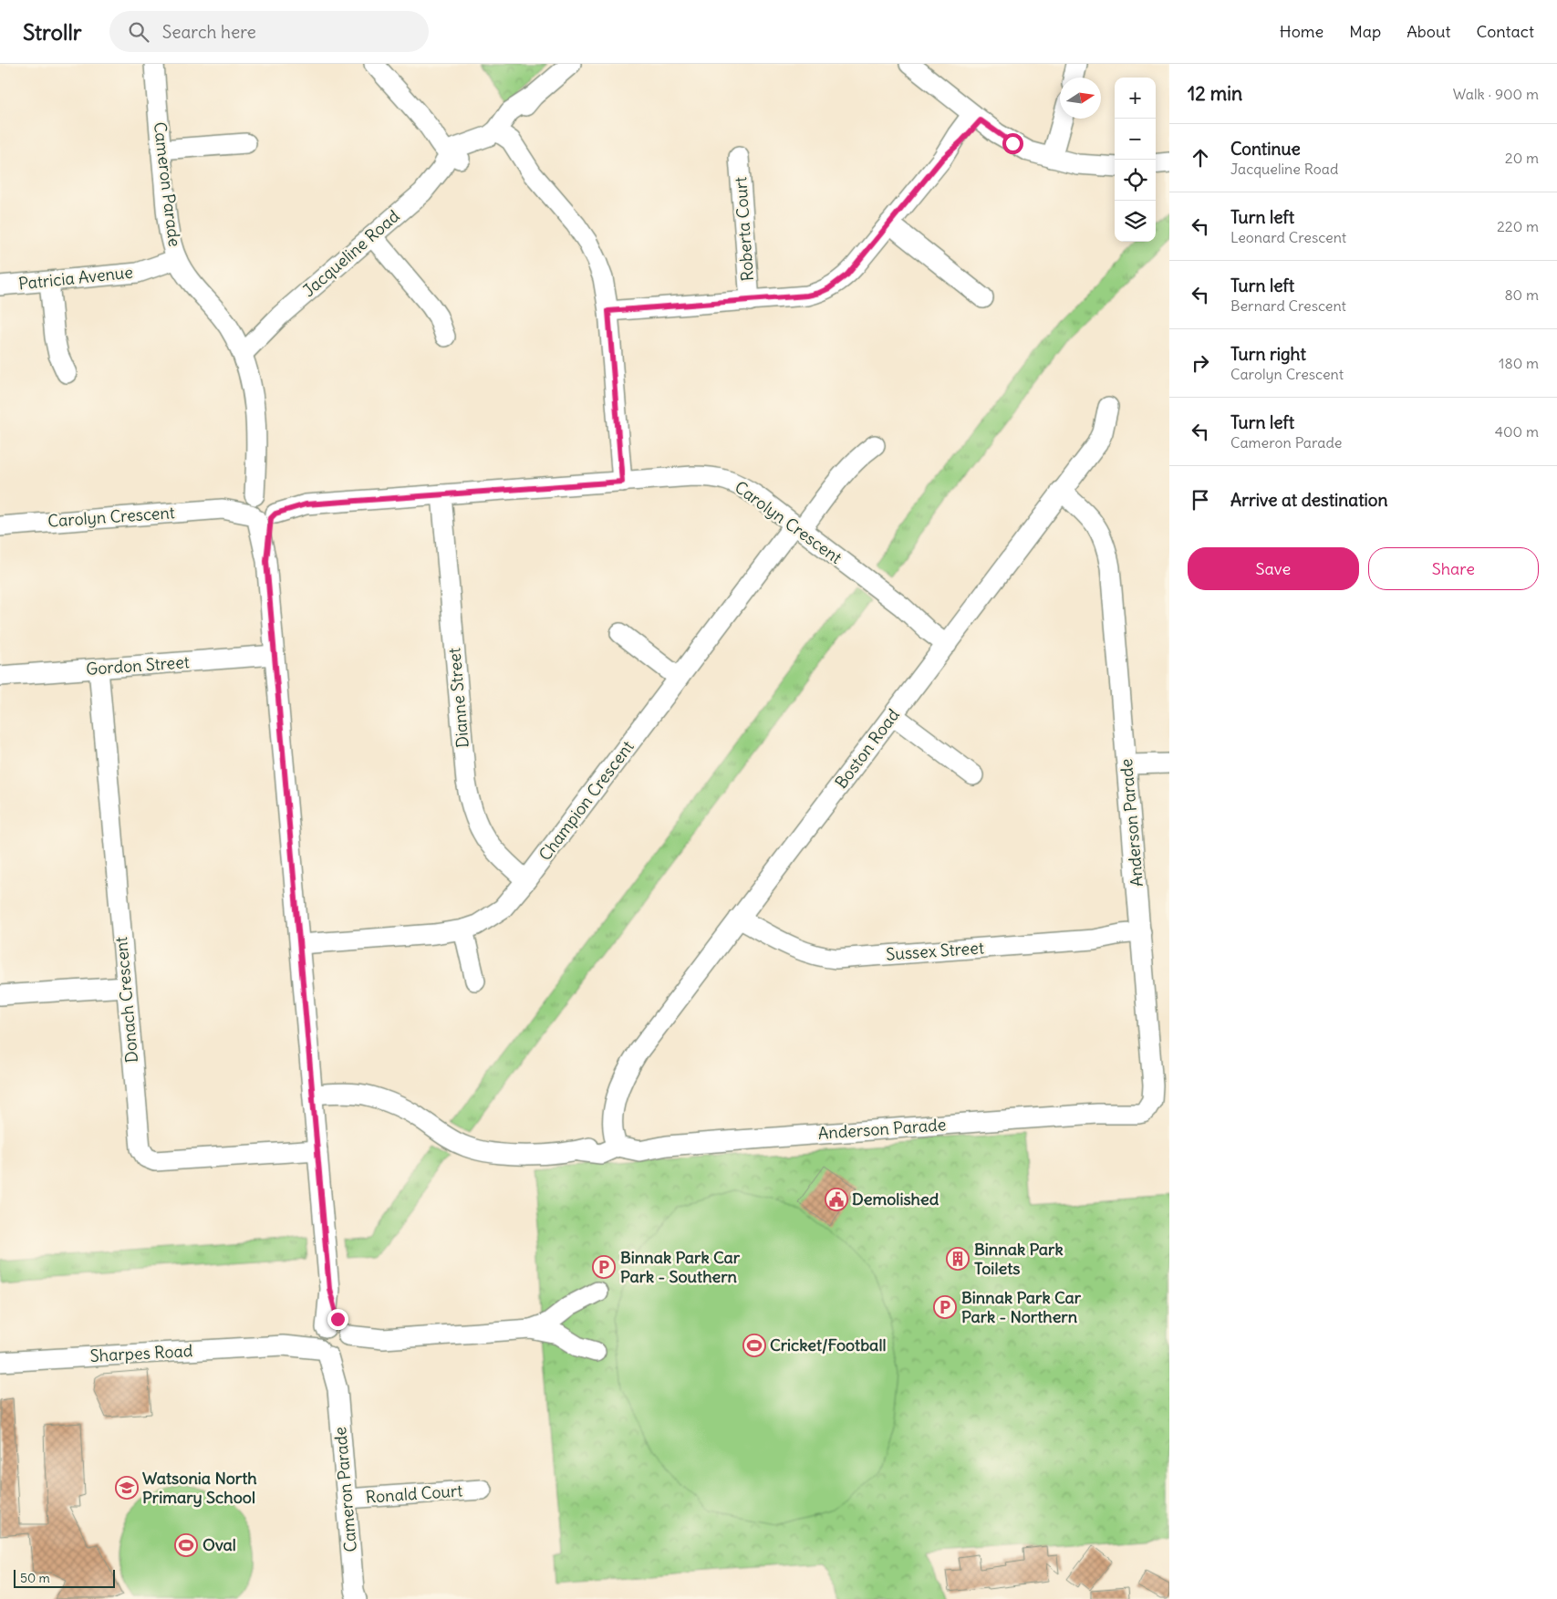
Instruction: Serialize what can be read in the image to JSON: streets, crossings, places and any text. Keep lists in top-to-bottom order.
{
  "streets": {
    "street": [
      "Cameron Parade",
      "Roberta Court",
      "Jacqueline Road",
      "Patricia Avenue",
      "Carolyn Crescent",
      "Gordon Street",
      "Dianne Street",
      "Boston Road",
      "Champion Crescent",
      "Anderson Parade",
      "Sussex Street",
      "Donach Crescent",
      "Sharpes Road",
      "Ronald Court"
    ]
  },
  "crossings": [
    ["Cameron Parade", "Jacqueline Road"],
    ["Cameron Parade", "Patricia Avenue"],
    ["Cameron Parade", "Carolyn Crescent"],
    ["Cameron Parade", "Gordon Street"],
    ["Cameron Parade", "Champion Crescent"],
    ["Cameron Parade", "Anderson Parade"],
    ["Cameron Parade", "Donach Crescent"],
    ["Cameron Parade", "Sharpes Road"],
    ["Cameron Parade", "Ronald Court"],
    ["Carolyn Crescent", "Dianne Street"],
    ["Carolyn Crescent", "Boston Road"],
    ["Carolyn Crescent", "Champion Crescent"],
    ["Gordon Street", "Donach Crescent"],
    ["Dianne Street", "Champion Crescent"],
    ["Boston Road", "Anderson Parade"],
    ["Boston Road", "Sussex Street"],
    ["Anderson Parade", "Sussex Street"]
  ],
  "places": {
    "public building": ["Demolished"],
    "building": ["Binnak Park Toilets"],
    "parking": ["Binnak Park Car Park - Southern", "Binnak Park Car Park - Northern"],
    "sports": ["Cricket/Football", "Oval"],
    "school or university": ["Watsonia North Primary School"]
  },
  "scale_bar": "50 m",
  "north": "right",
  "page": {
    "header": "Strollr",
    "search": "Search here",
    "nav": [
      "Home",
      "Map",
      "About",
      "Contact"
    ],
    "heading": ["12 min", "Walk · 900 m"],
    "map_buttons": ["+", "−"],
    "list": [
      ["Continue", "Jacqueline Road", "20 m"],
      ["Turn left", "Leonard Crescent", "220 m"],
      ["Turn left", "Bernard Crescent", "80 m"],
      ["Turn right", "Carolyn Crescent", "180 m"],
      ["Turn left", "Cameron Parade", "400 m"],
      "Arrive at destination"
    ],
    "buttons": ["Save", "Share"],
    "scale": "50 m"
  }
}
